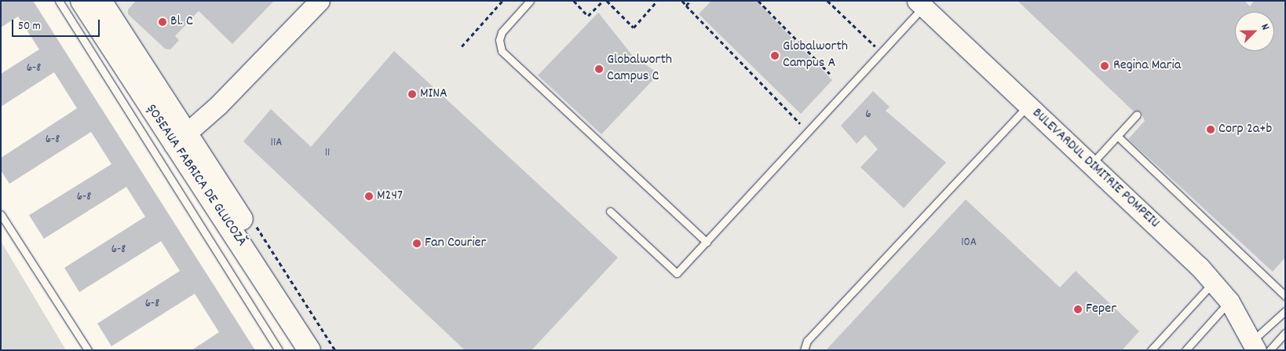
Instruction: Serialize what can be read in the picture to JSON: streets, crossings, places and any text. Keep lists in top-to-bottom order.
{
  "streets": {
    "main road": ["ȘOSEAUA FABRICA DE GLUCOZĂ"],
    "street": ["BULEVARDUL DIMITRIE POMPEIU"]
  },
  "places": [
    "Bl. C",
    "Globalworth Campus A",
    "Regina Maria",
    "Globalworth Campus C",
    "MINA",
    "Corp 2a+b",
    "M247",
    "Fan Courier",
    "Feper"
  ],
  "house_numbers": [
    "6-8",
    "6",
    "6-8",
    "11A",
    "11",
    "6-8",
    "10A",
    "6-8",
    "6-8"
  ],
  "scale_bar": "50 m",
  "north": "top right"
}
